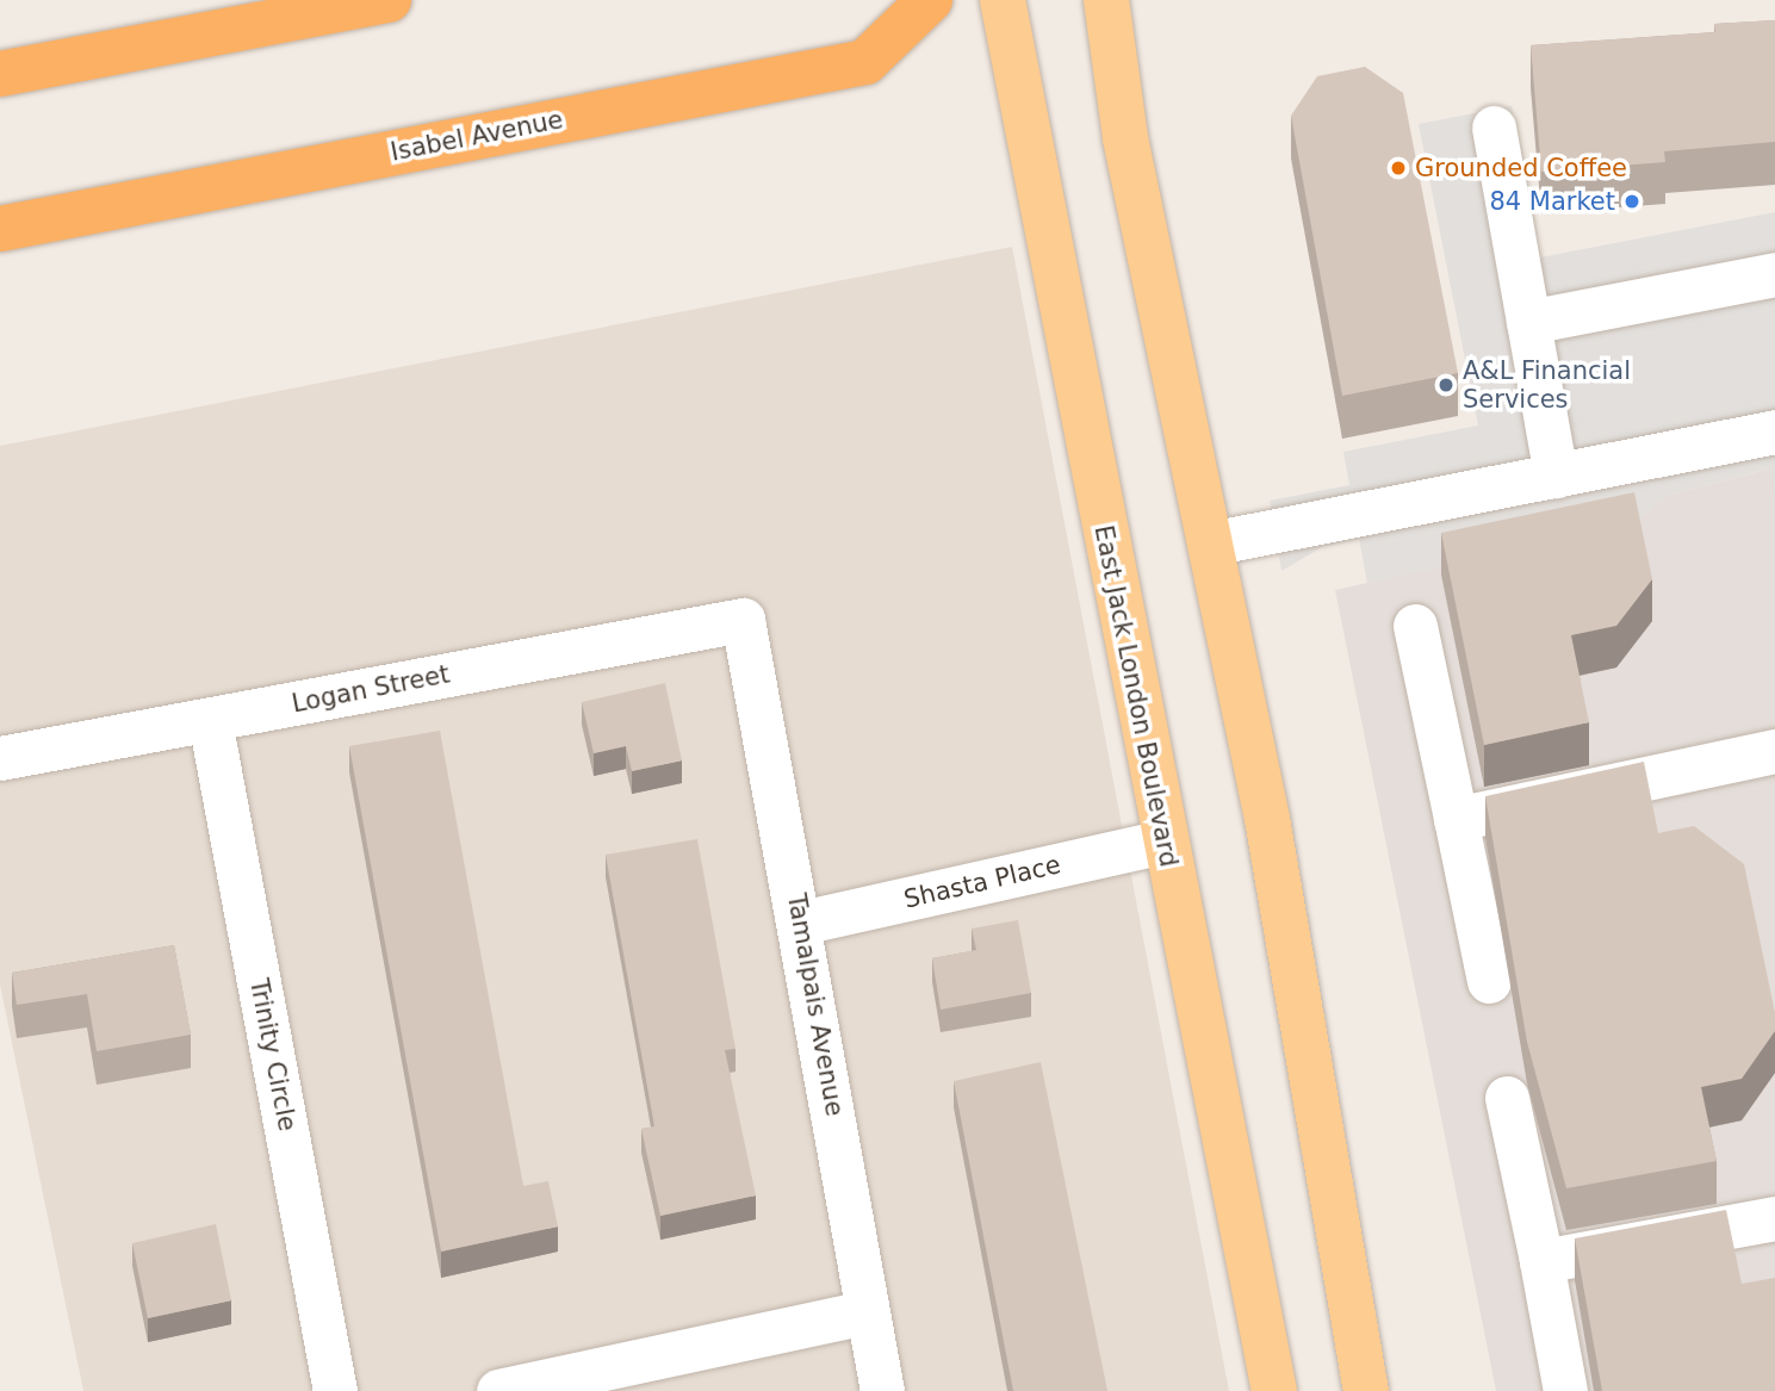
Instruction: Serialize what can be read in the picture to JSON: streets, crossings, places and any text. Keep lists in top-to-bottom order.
{
  "streets": {
    "highway": ["Isabel Avenue"],
    "main road": ["East Jack London Boulevard"],
    "street": [
      "Logan Street",
      "Shasta Place",
      "Tamalpais Avenue",
      "Trinity Circle"
    ]
  },
  "crossings": [
    ["Logan Street", "Tamalpais Avenue"],
    ["Logan Street", "Trinity Circle"],
    ["East Jack London Boulevard", "Shasta Place"],
    ["Shasta Place", "Tamalpais Avenue"]
  ],
  "places": ["Grounded Coffee", "84 Market", "A&L Financial Services"]
}
